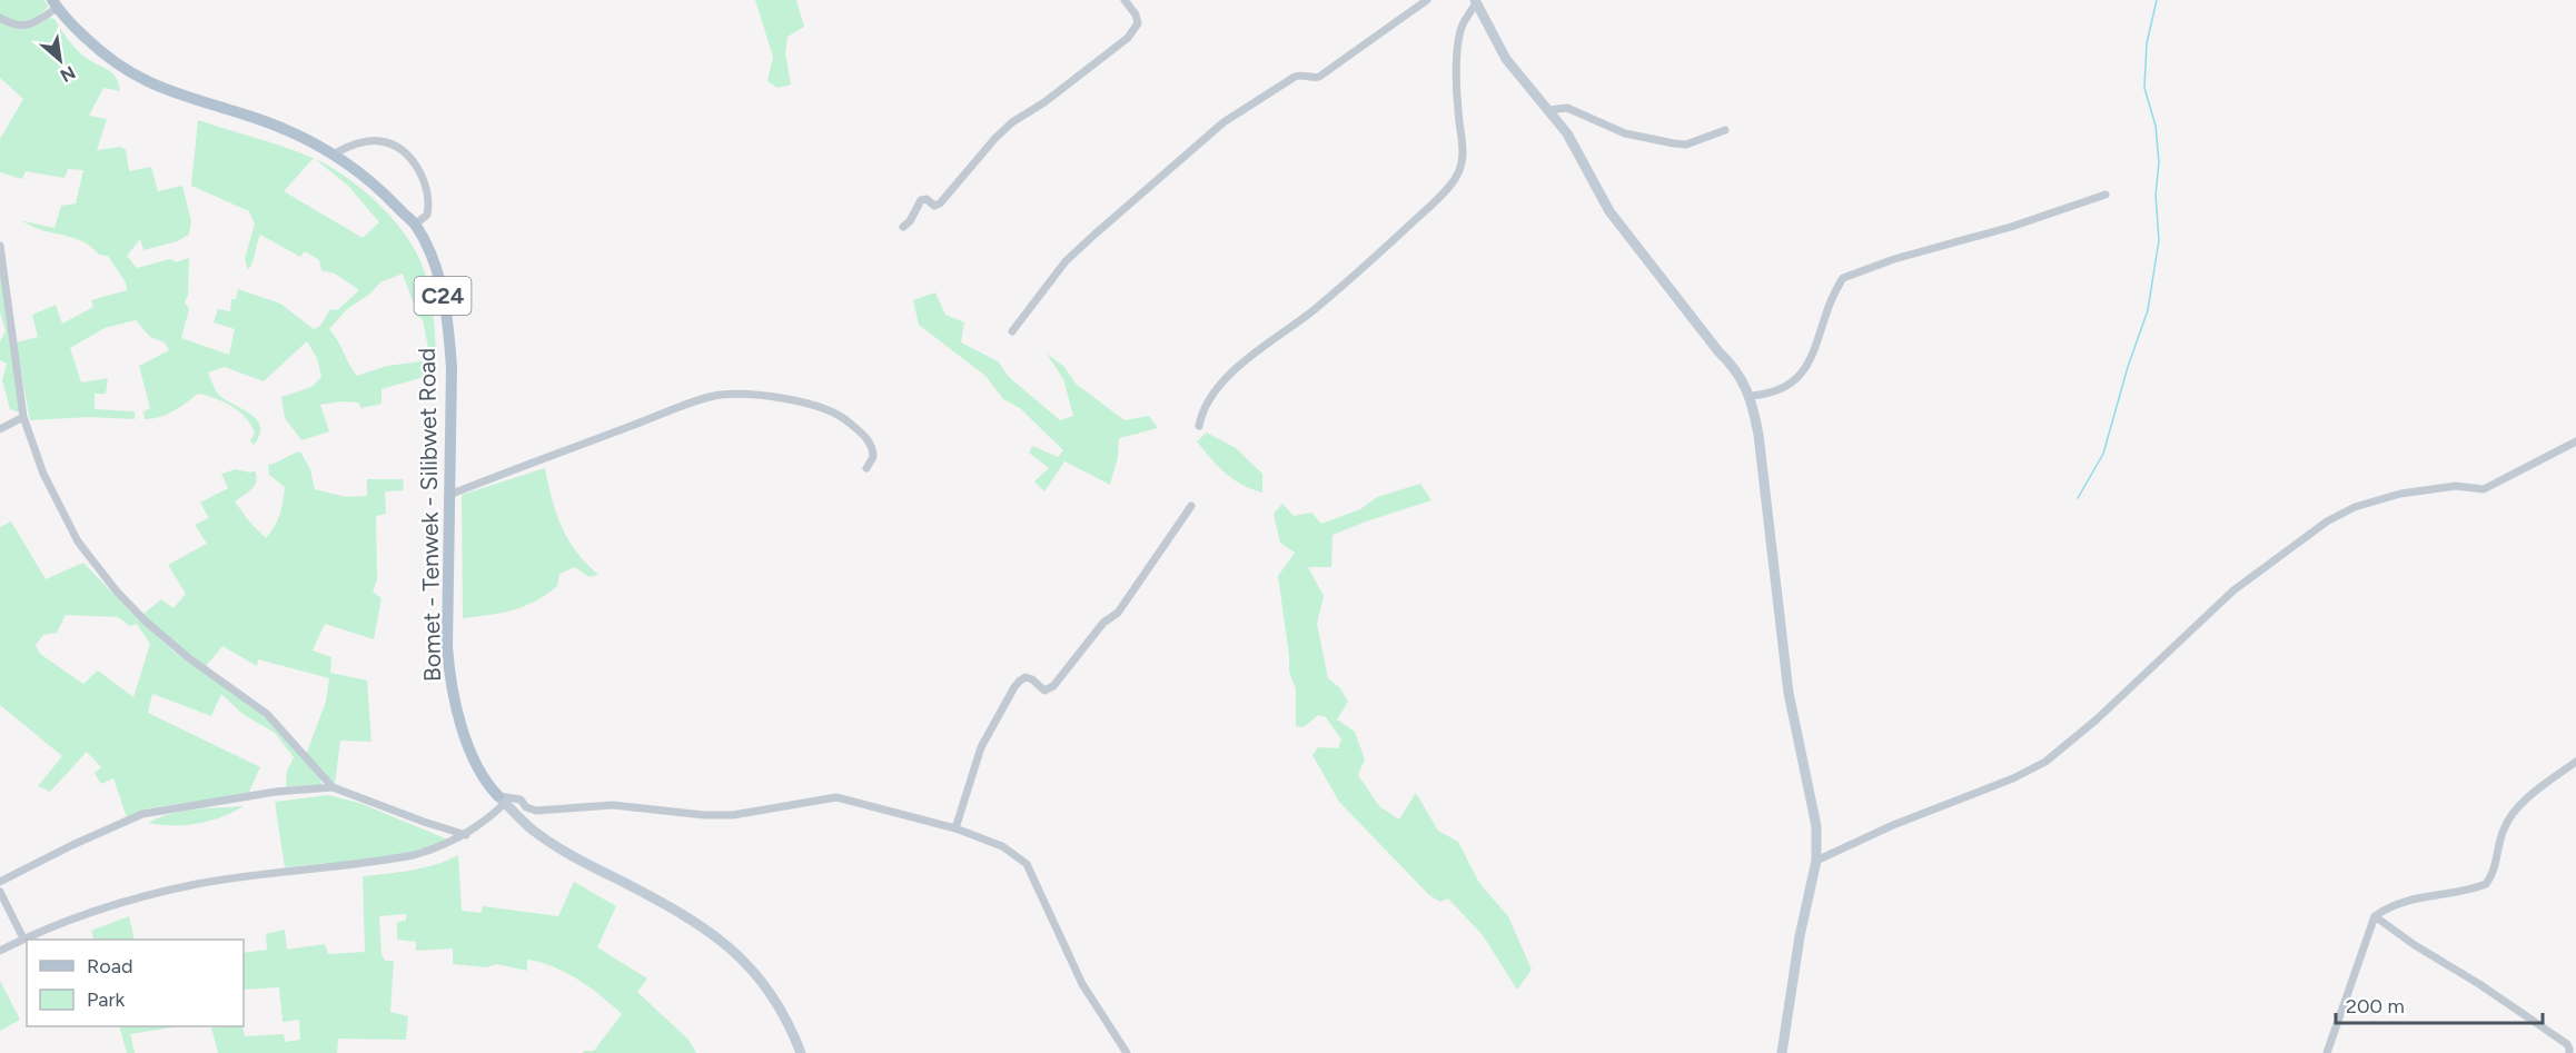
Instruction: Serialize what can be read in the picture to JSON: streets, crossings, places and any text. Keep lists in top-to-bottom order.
{
  "streets": {
    "main road": ["C24", "Bomet - Tenwek - Silibwet Road"]
  },
  "crossings": [
    ["C24", "Bomet - Tenwek - Silibwet Road"]
  ],
  "legend": ["Road", "Park"],
  "scale_bar": "200 m",
  "north": "bottom right"
}
